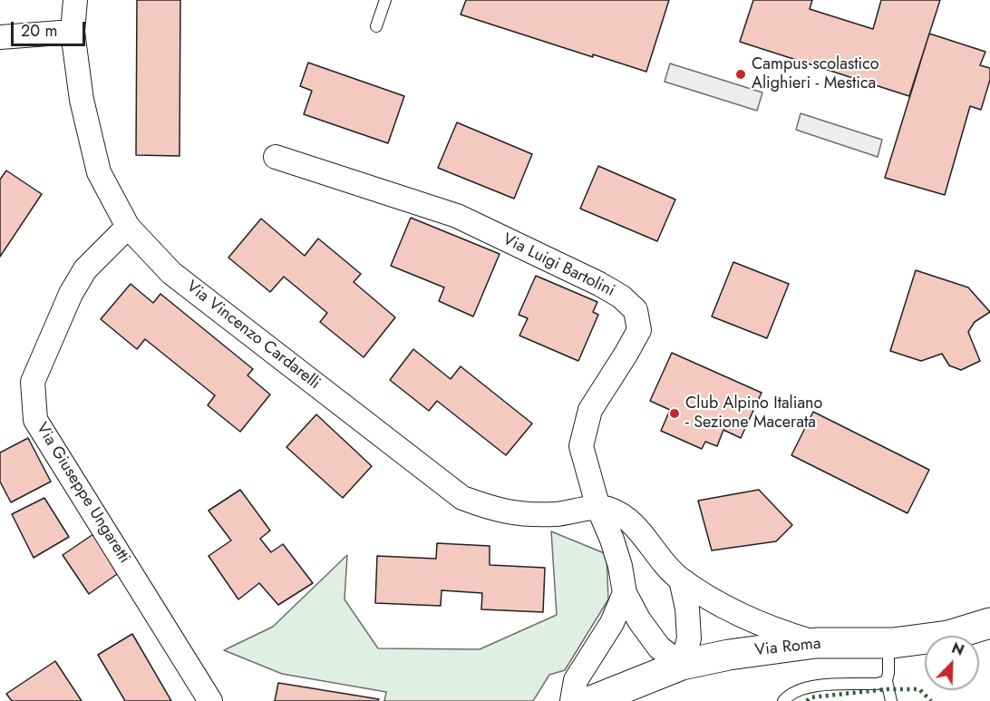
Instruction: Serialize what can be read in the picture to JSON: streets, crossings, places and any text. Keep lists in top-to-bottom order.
{
  "streets": {
    "main road": ["Via Roma"],
    "street": ["Via Luigi Bartolini", "Via Vincenzo Cardarelli", "Via Giuseppe Ungaretti"]
  },
  "crossings": [
    ["Via Luigi Bartolini", "Via Vincenzo Cardarelli"],
    ["Via Vincenzo Cardarelli", "Via Giuseppe Ungaretti"]
  ],
  "places": ["Campus scolastico Alighieri - Mestica", "Club Alpino Italiano - Sezione Macerata"],
  "scale_bar": "20 m",
  "north": "top right"
}
